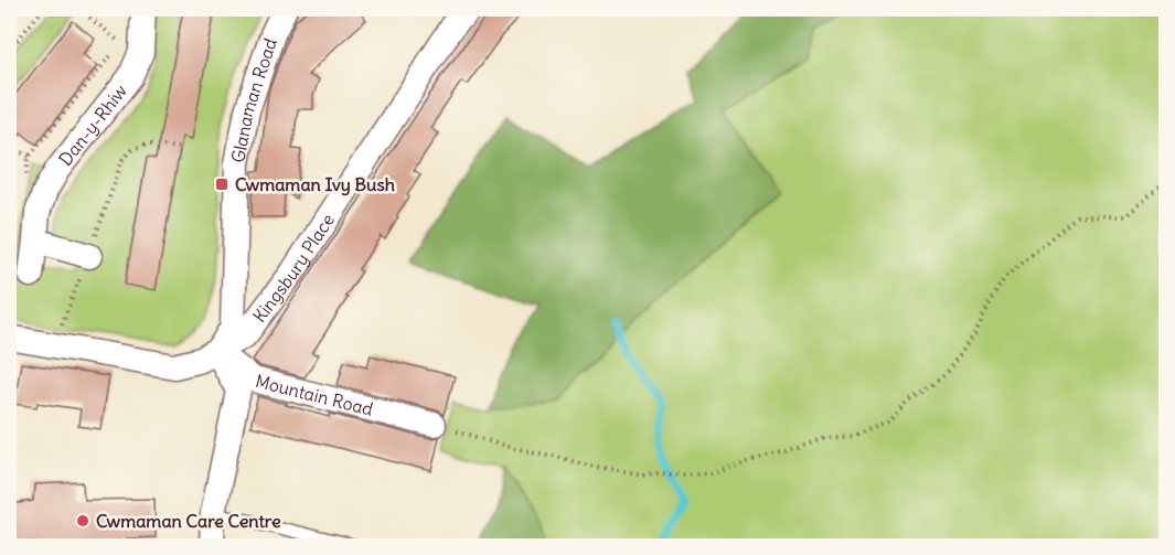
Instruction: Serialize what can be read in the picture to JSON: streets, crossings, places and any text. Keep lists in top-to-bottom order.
{
  "streets": {
    "street": [
      "Glanaman Road",
      "Dan-y-Rhiw",
      "Kingsbury Place",
      "Mountain Road"
    ]
  },
  "crossings": [
    ["Glanaman Road", "Kingsbury Place"],
    ["Glanaman Road", "Mountain Road"],
    ["Kingsbury Place", "Mountain Road"]
  ],
  "places": {
    "transit": ["Cwmaman Ivy Bush"],
    "other": ["Cwmaman Care Centre"]
  }
}
